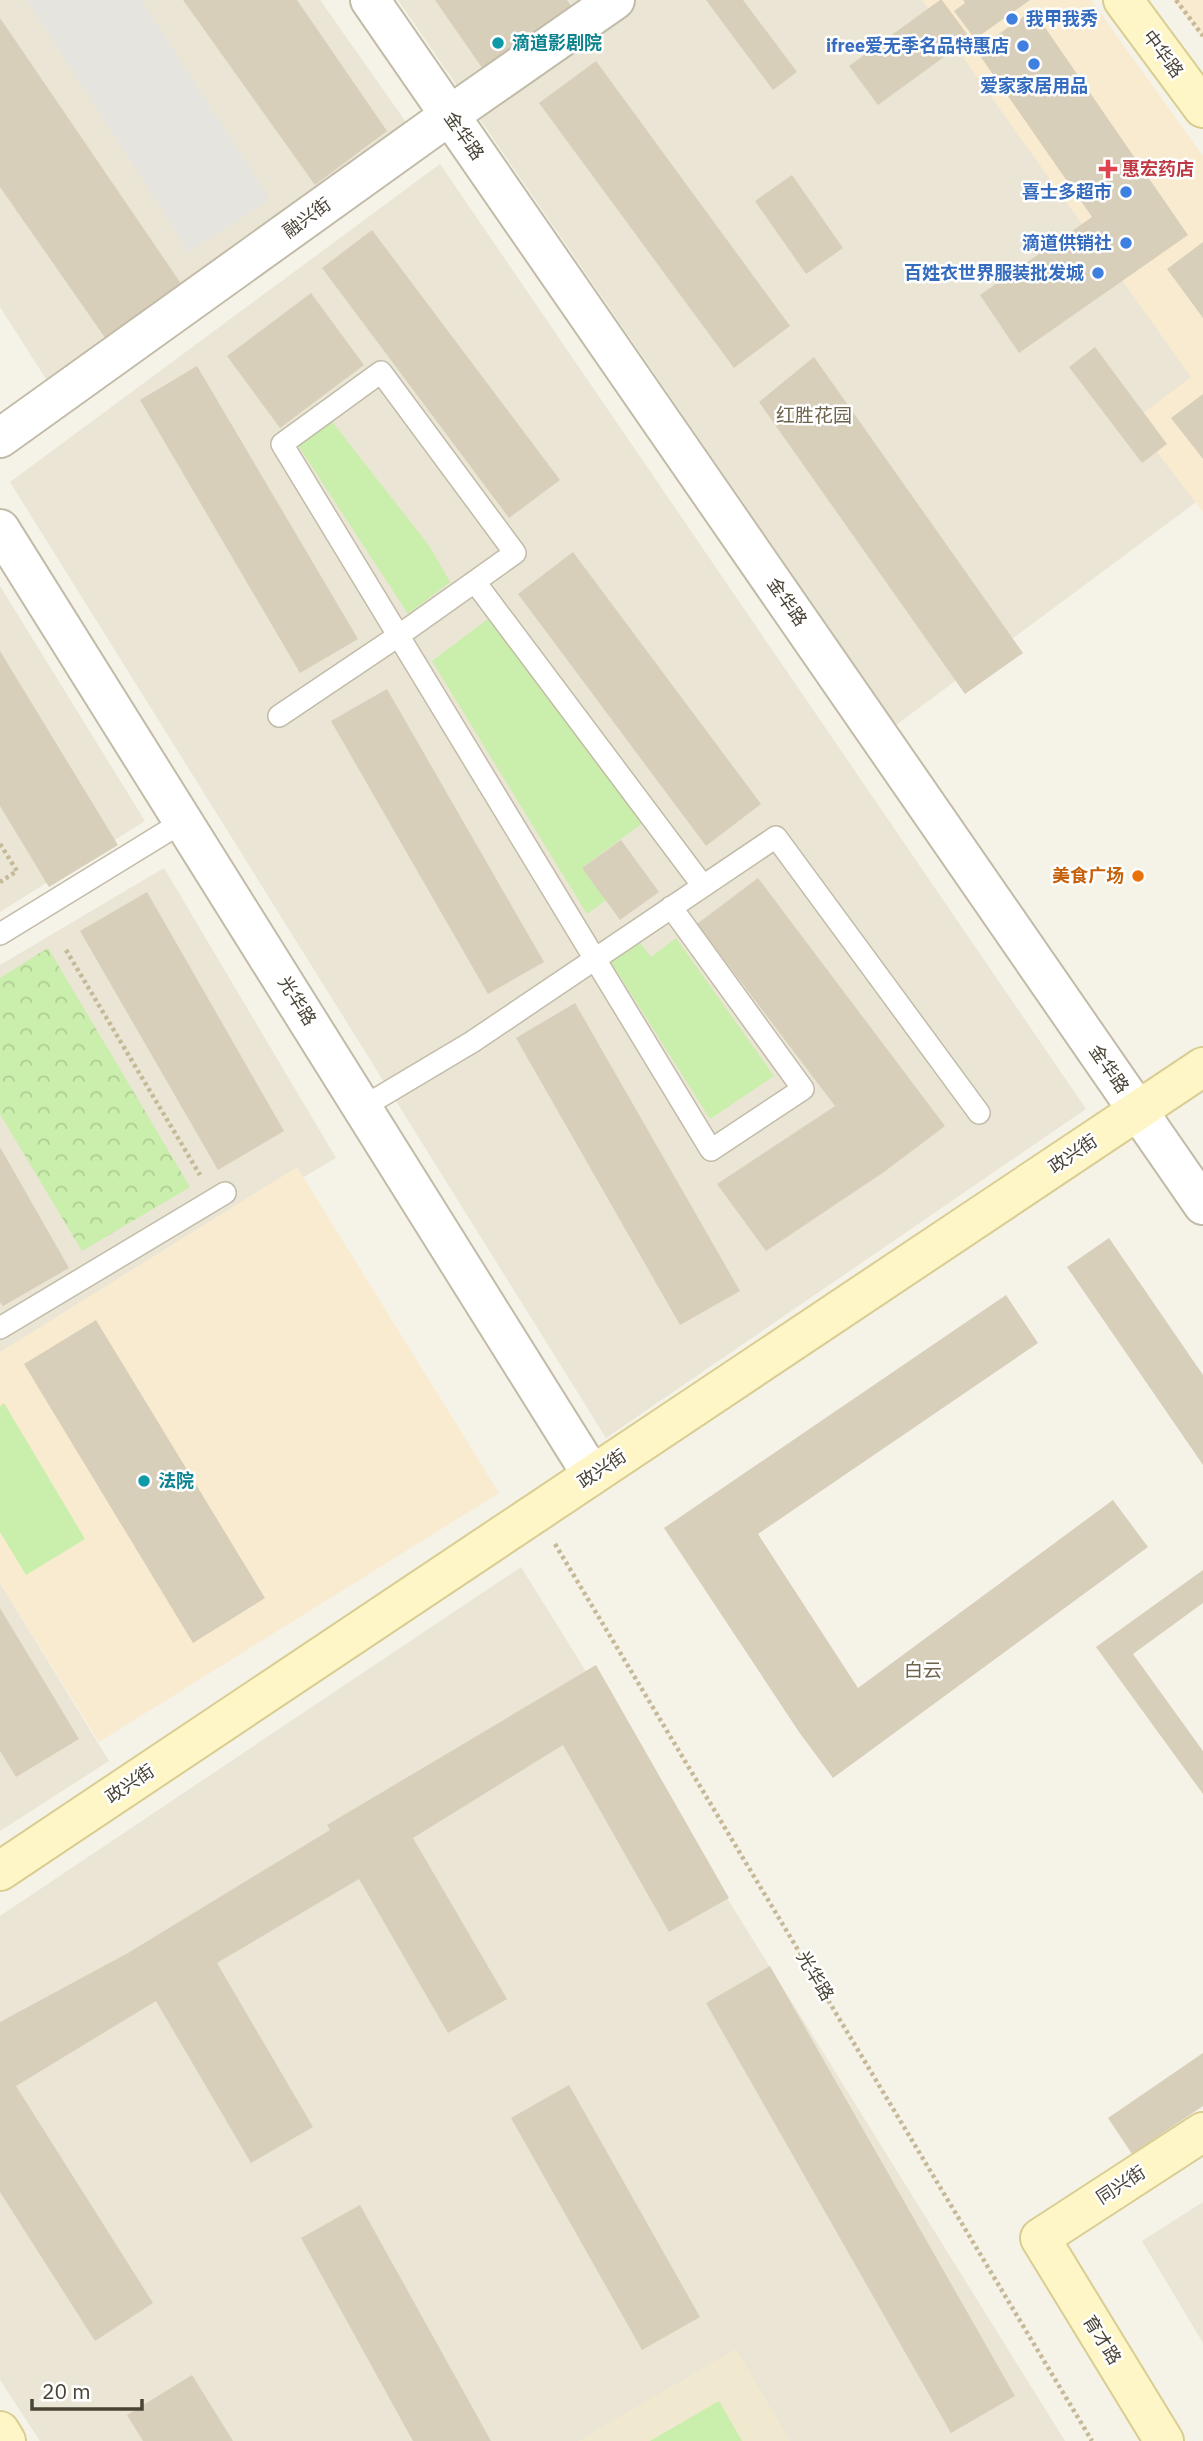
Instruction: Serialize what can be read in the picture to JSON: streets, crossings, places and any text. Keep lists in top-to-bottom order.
{
  "streets": {
    "street": [
      "中华路",
      "金华路",
      "融兴街",
      "光华路",
      "政兴街",
      "同兴街",
      "育才路"
    ]
  },
  "crossings": [
    ["金华路", "融兴街"],
    ["金华路", "政兴街"],
    ["光华路", "政兴街"],
    ["同兴街", "育才路"]
  ],
  "districts": ["红胜花园", "白云"],
  "places": {
    "other": [
      "我甲我秀",
      "滴道影剧院",
      "ifree爱无季名品特惠店",
      "爱家家居用品",
      "喜士多超市",
      "滴道供销社",
      "百姓衣世界服装批发城",
      "美食广场",
      "法院"
    ],
    "health": ["惠宏药店"]
  },
  "scale_bar": "20 m"
}
